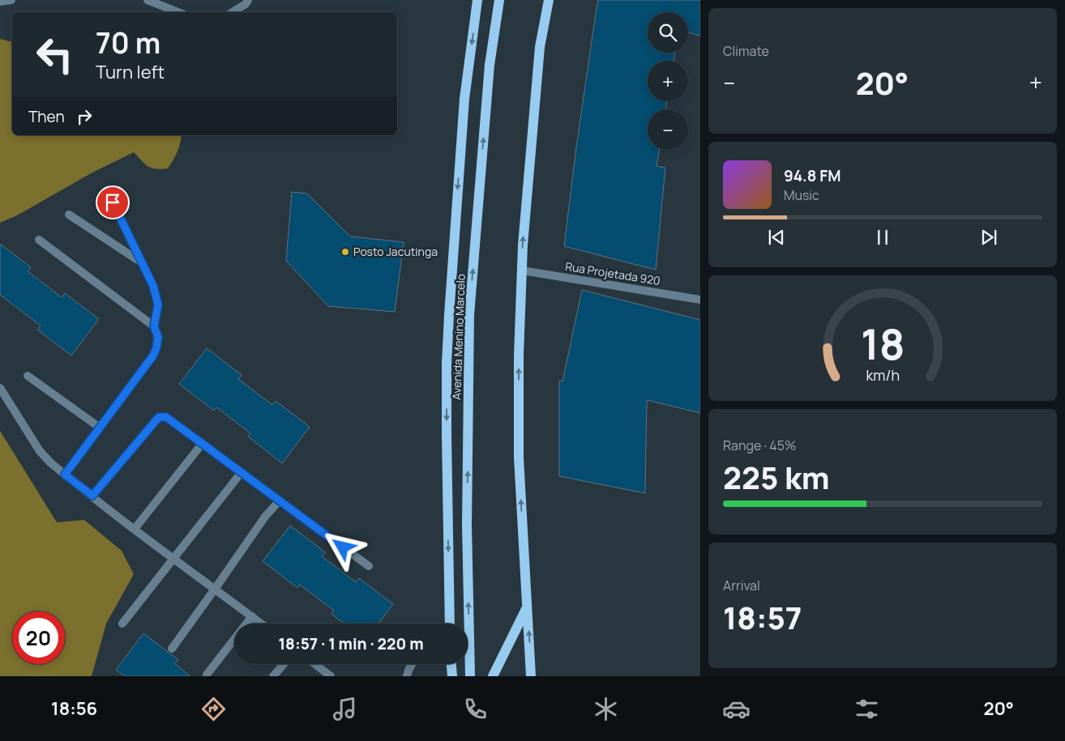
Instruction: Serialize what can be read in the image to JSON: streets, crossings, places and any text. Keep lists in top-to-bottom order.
{
  "streets": {
    "main road": ["Avenida Menino Marcelo"],
    "street": ["Rua Projetada 920"]
  },
  "places": ["Posto Jacutinga"],
  "page": {
    "tile": [
      "Climate",
      ["Range · 45%", "225 km"],
      ["Arrival", "18:57"]
    ],
    "map_buttons": ["+", "−"],
    "turn": ["70 m", "Turn left"],
    "heat": ["−", "20°", "+"],
    "then": "Then",
    "song": ["94.8 FM", "Music"],
    "limit": "20",
    "trip": "18:57 · 1 min · 220 m",
    "tabs": ["18:56", "20°"],
    "gauge": ["18", "km/h"]
  }
}
